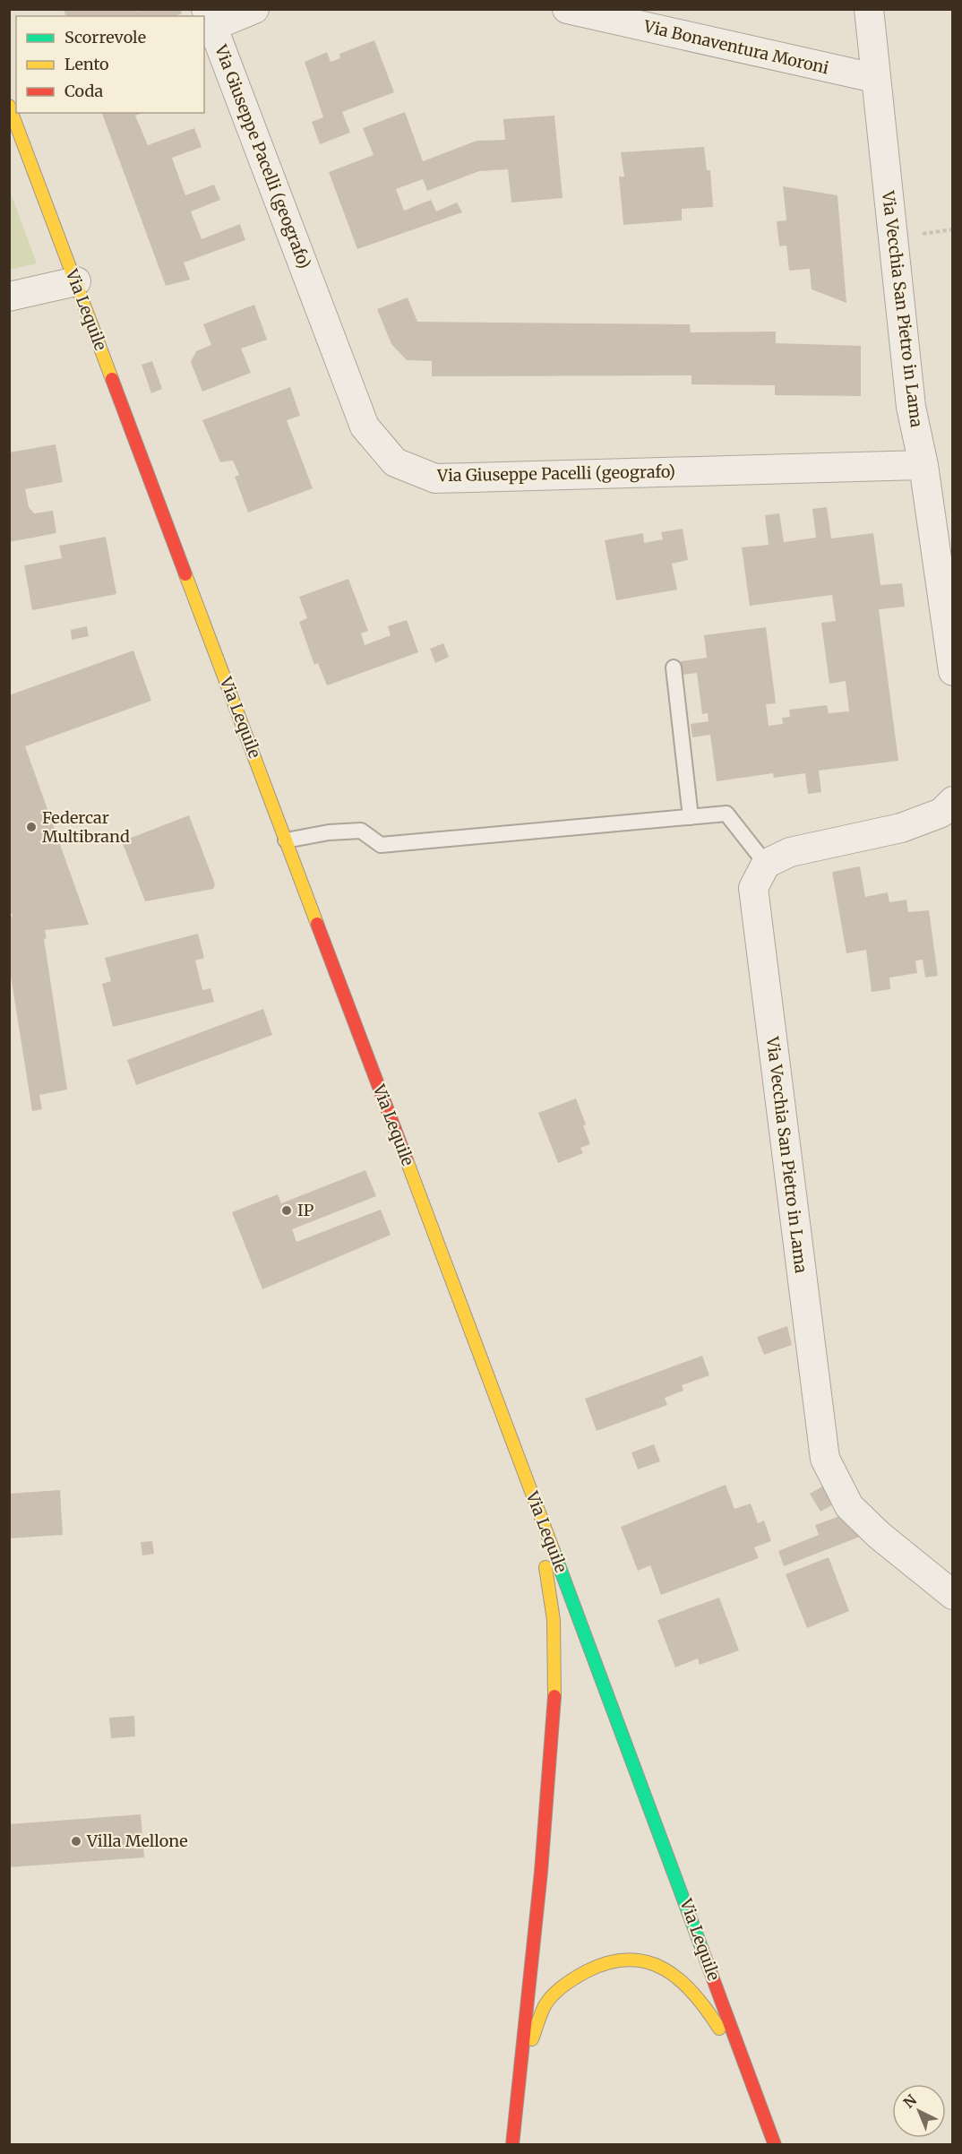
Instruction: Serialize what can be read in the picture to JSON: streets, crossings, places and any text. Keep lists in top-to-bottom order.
{
  "streets": {
    "main road": ["Via Lequile"],
    "street": ["Via Bonaventura Moroni", "Via Giuseppe Pacelli (geografo)", "Via Vecchia San Pietro in Lama"]
  },
  "crossings": [
    ["Via Bonaventura Moroni", "Via Vecchia San Pietro in Lama"],
    ["Via Giuseppe Pacelli (geografo)", "Via Vecchia San Pietro in Lama"]
  ],
  "places": ["Federcar Multibrand", "IP", "Villa Mellone"],
  "legend": ["Scorrevole", "Lento", "Coda"],
  "north": "top left"
}
